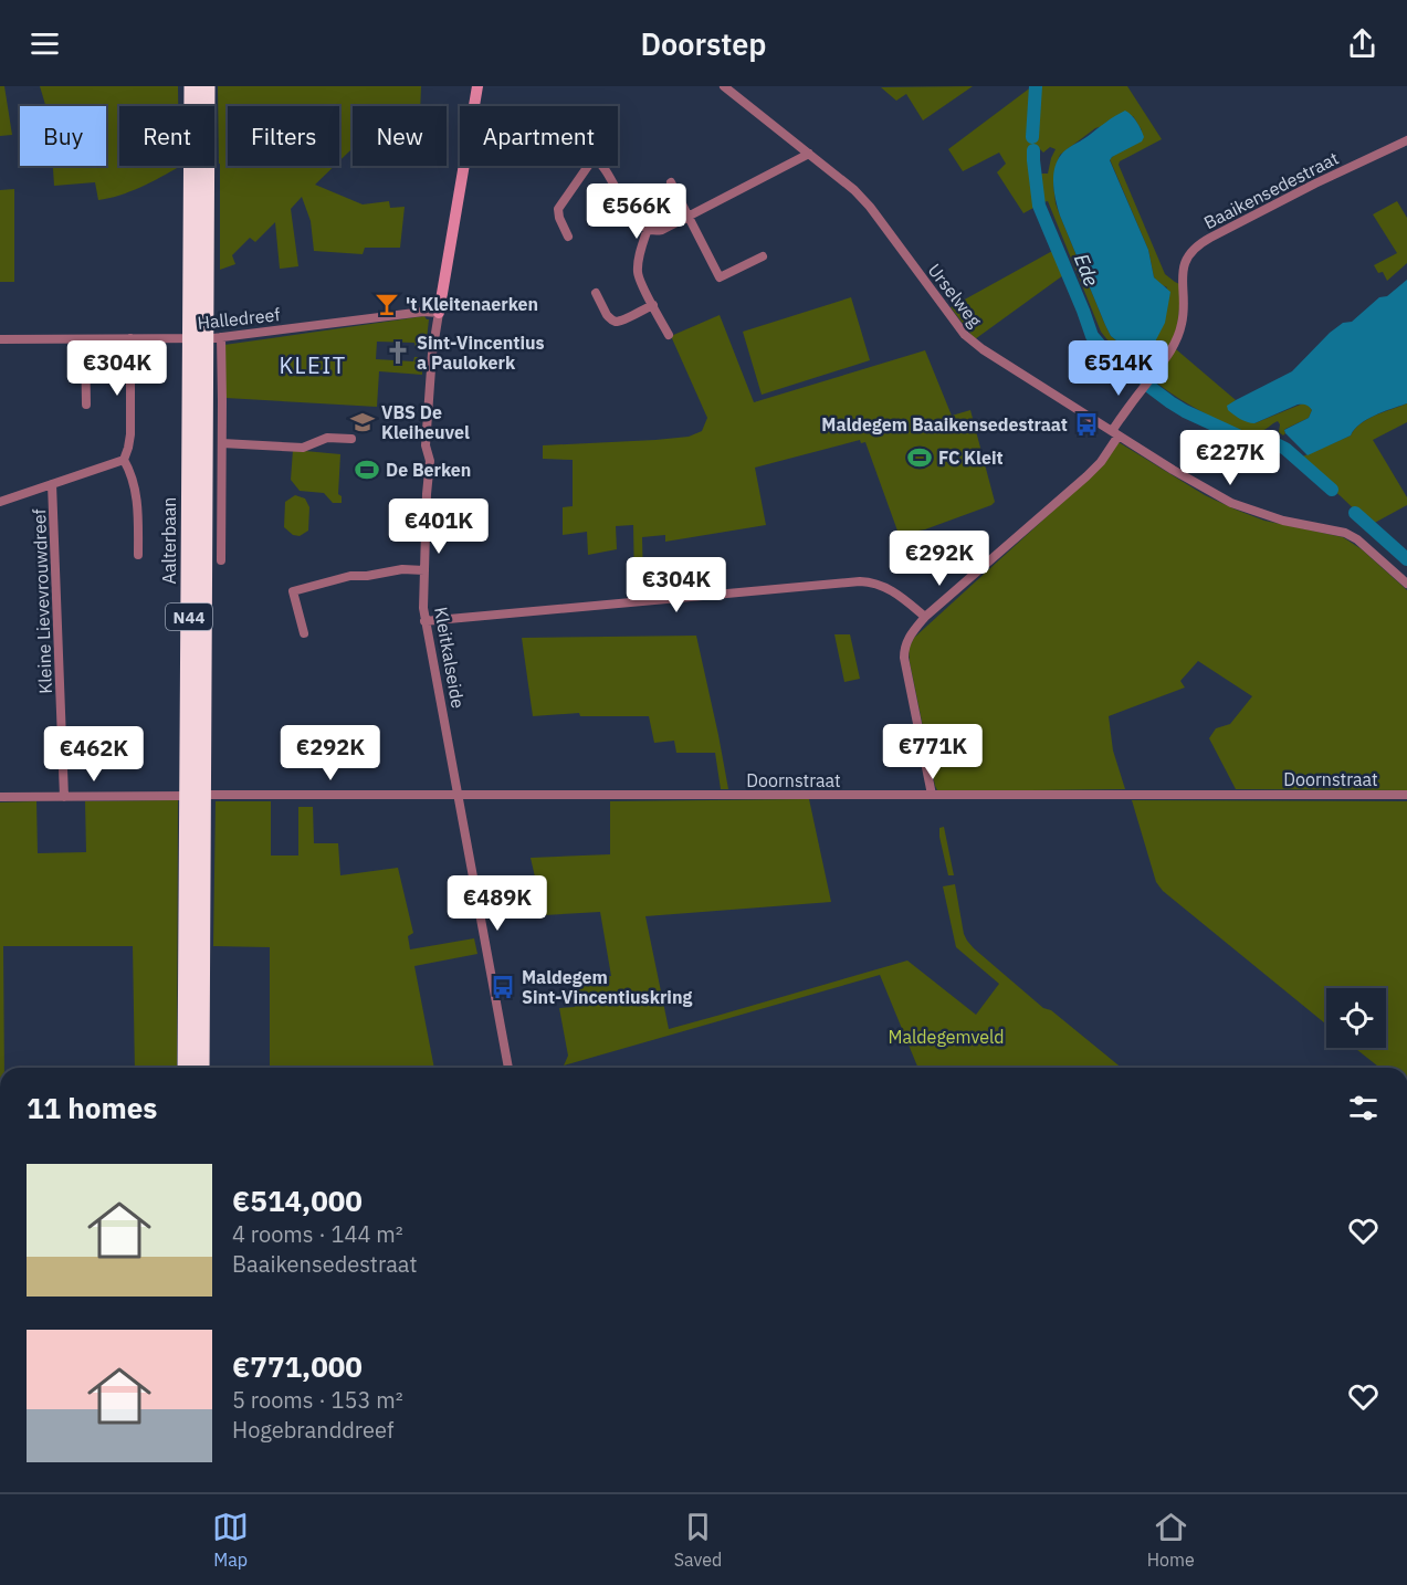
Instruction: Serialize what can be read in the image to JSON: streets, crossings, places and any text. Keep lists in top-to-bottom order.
{
  "streets": {
    "highway": ["Aalterbaan", "N44"],
    "street": [
      "Baaikensedestraat",
      "Urselweg",
      "Halledreef",
      "Kleine Lievevrouwdreef",
      "Kleitkalseide",
      "Doornstraat"
    ]
  },
  "crossings": [
    ["Baaikensedestraat", "Urselweg"],
    ["Baaikensedestraat", "Doornstraat"],
    ["Halledreef", "Aalterbaan"],
    ["Halledreef", "Kleitkalseide"],
    ["Aalterbaan", "Doornstraat"],
    ["Kleine Lievevrouwdreef", "Doornstraat"],
    ["Kleitkalseide", "Doornstraat"]
  ],
  "districts": ["KLEIT"],
  "water": ["Ede"],
  "parks": ["Maldegemveld"],
  "places": {
    "bar": ["'t Kleitenaerken"],
    "church": ["Sint-Vincentius a Paulokerk"],
    "school or university": ["VBS De Kleiheuvel"],
    "bus stop": ["Maldegem Baaikensedestraat", "Maldegem Sint-Vincentiuskring"],
    "sports": ["FC Kleit", "De Berken"]
  },
  "page": {
    "header": "Doorstep",
    "chip": [
      "Buy",
      "Rent",
      "Filters",
      "New",
      "Apartment"
    ],
    "price": [
      "€566K",
      "€304K",
      "€514K",
      "€227K",
      "€401K",
      "€292K",
      "€304K",
      "€771K",
      "€292K",
      "€462K",
      "€489K"
    ],
    "heading": "11 homes",
    "list": [
      {
        "name": "€514,000",
        "note": "4 rooms · 144 m² · Baaikensedestraat"
      },
      {
        "name": "€771,000",
        "note": "5 rooms · 153 m² · Hogebranddreef"
      }
    ],
    "tabs": ["Map", "Saved", "Home"]
  }
}
